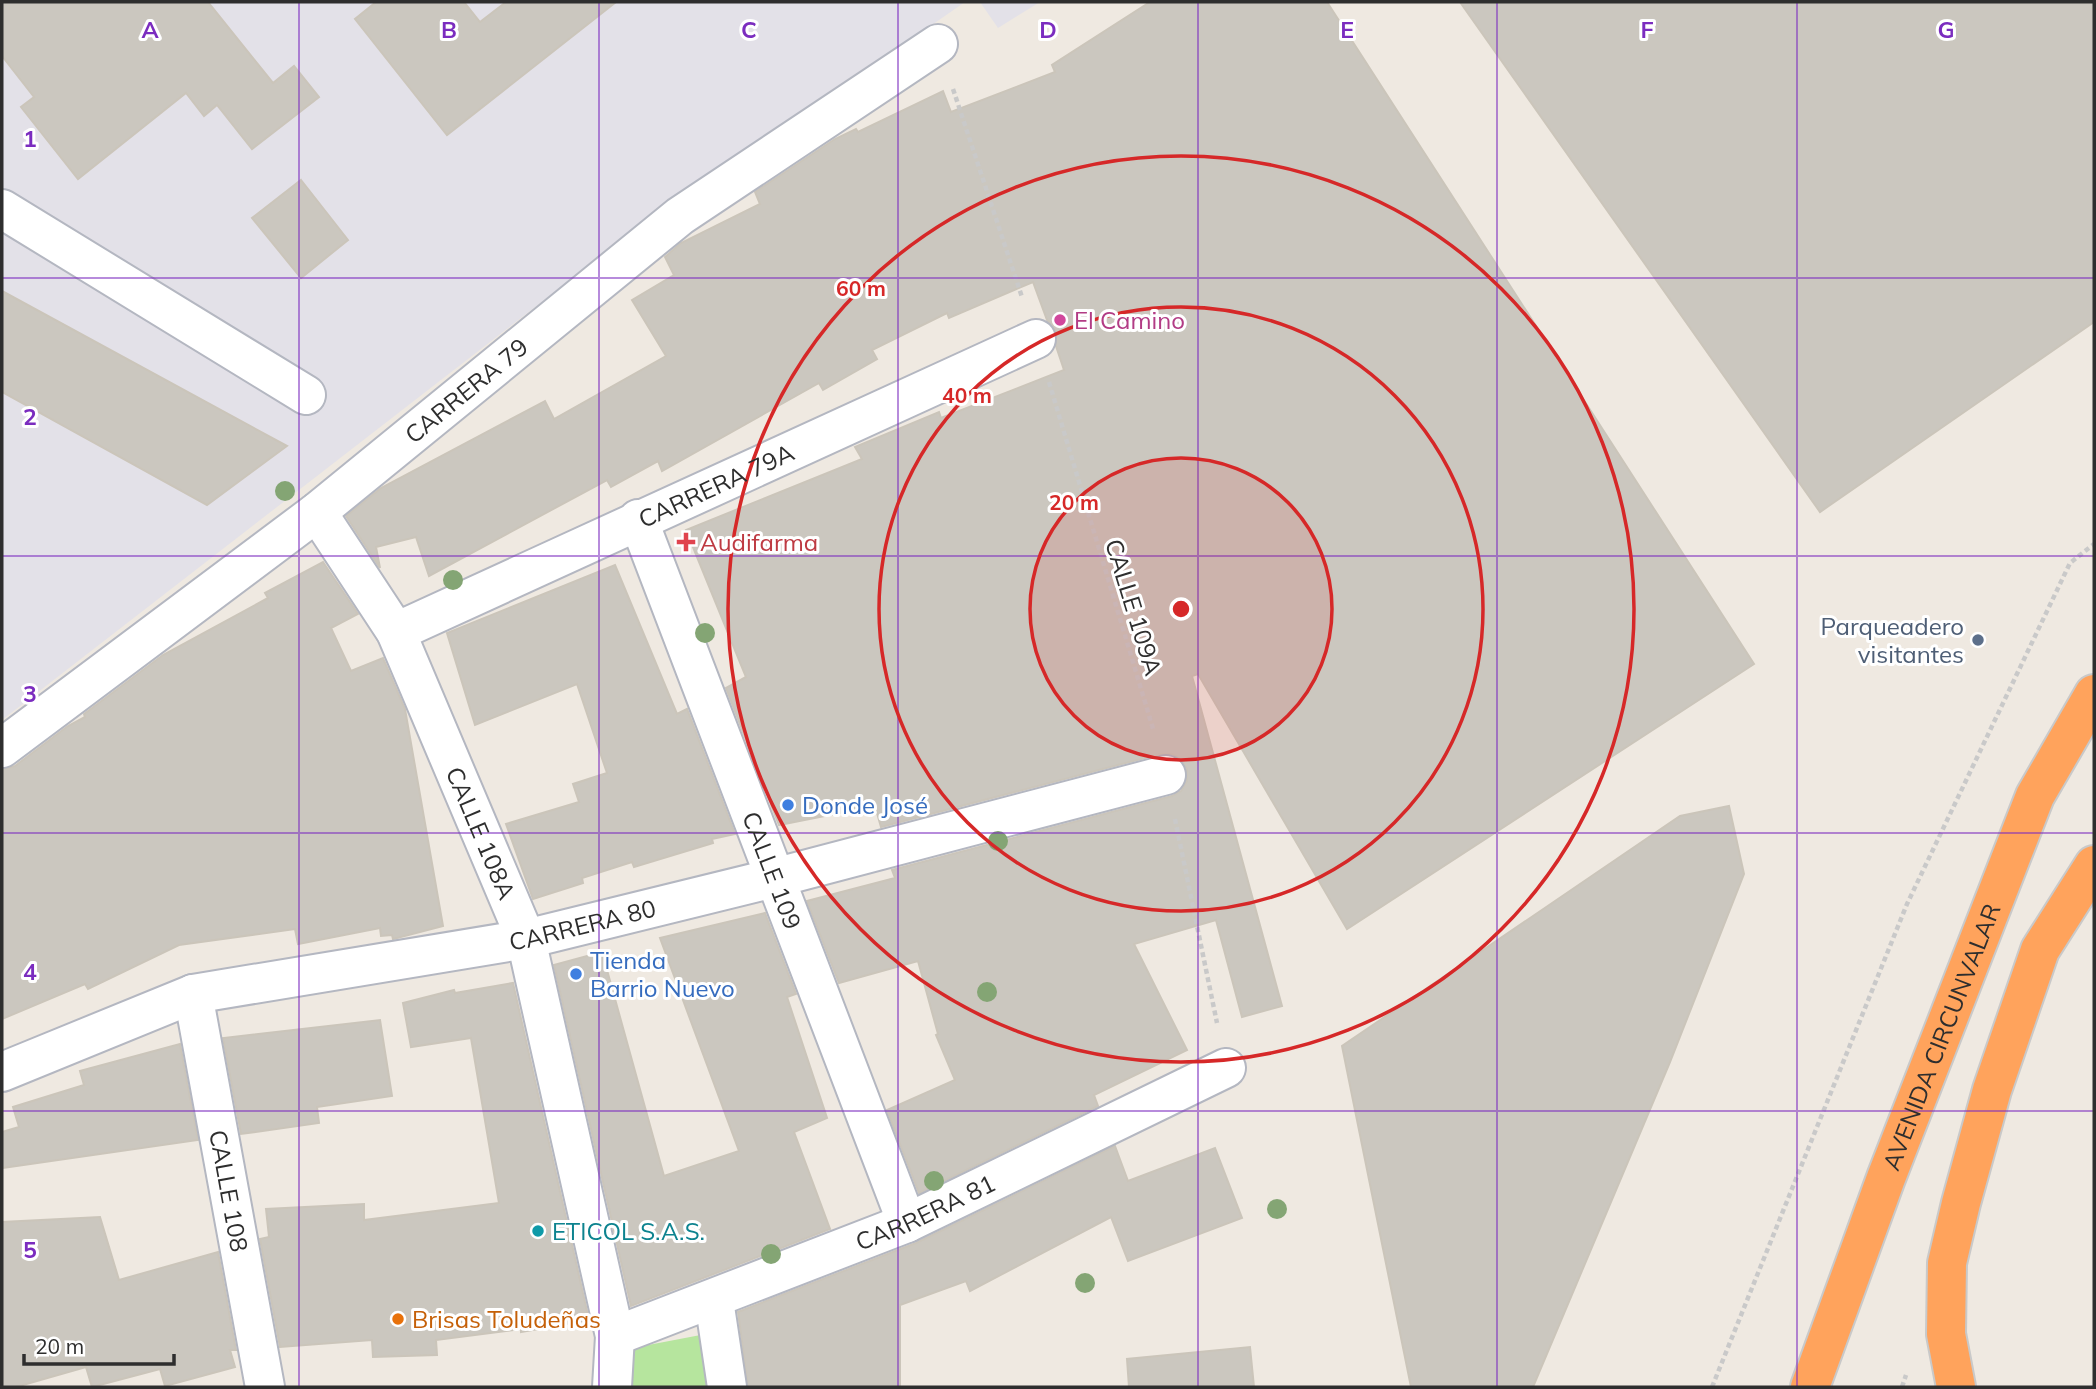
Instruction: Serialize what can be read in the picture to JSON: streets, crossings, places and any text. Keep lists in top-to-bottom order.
{
  "streets": {
    "highway": ["AVENIDA CIRCUNVALAR"],
    "street": [
      "CARRERA 79",
      "CARRERA 79A",
      "CALLE 108A",
      "CALLE 109",
      "CARRERA 80",
      "CALLE 108",
      "CARRERA 81"
    ],
    "path": ["CALLE 109A"]
  },
  "crossings": [
    ["CARRERA 79", "CALLE 109A"],
    ["CARRERA 79", "CALLE 108A"],
    ["CARRERA 79A", "CALLE 109A"],
    ["CARRERA 79A", "CALLE 108A"],
    ["CARRERA 79A", "CALLE 109"],
    ["CALLE 109A", "CARRERA 80"],
    ["CALLE 109A", "CARRERA 81"],
    ["CALLE 108A", "CARRERA 80"],
    ["CALLE 108A", "CARRERA 81"],
    ["CALLE 109", "CARRERA 80"],
    ["CALLE 109", "CARRERA 81"],
    ["CARRERA 80", "CALLE 108"]
  ],
  "places": {
    "other": [
      "El Camino",
      "Parqueadero visitantes",
      "Donde José",
      "Tienda Barrio Nuevo",
      "ETICOL S.A.S.",
      "Brisas Toludeñas"
    ],
    "health": ["Audifarma"]
  },
  "scale_bar": "20 m",
  "grid": {
    "columns": [
      "A",
      "B",
      "C",
      "D",
      "E",
      "F",
      "G"
    ],
    "rows": [
      "1",
      "2",
      "3",
      "4",
      "5"
    ]
  },
  "rings": ["60 m", "40 m", "20 m"]
}
